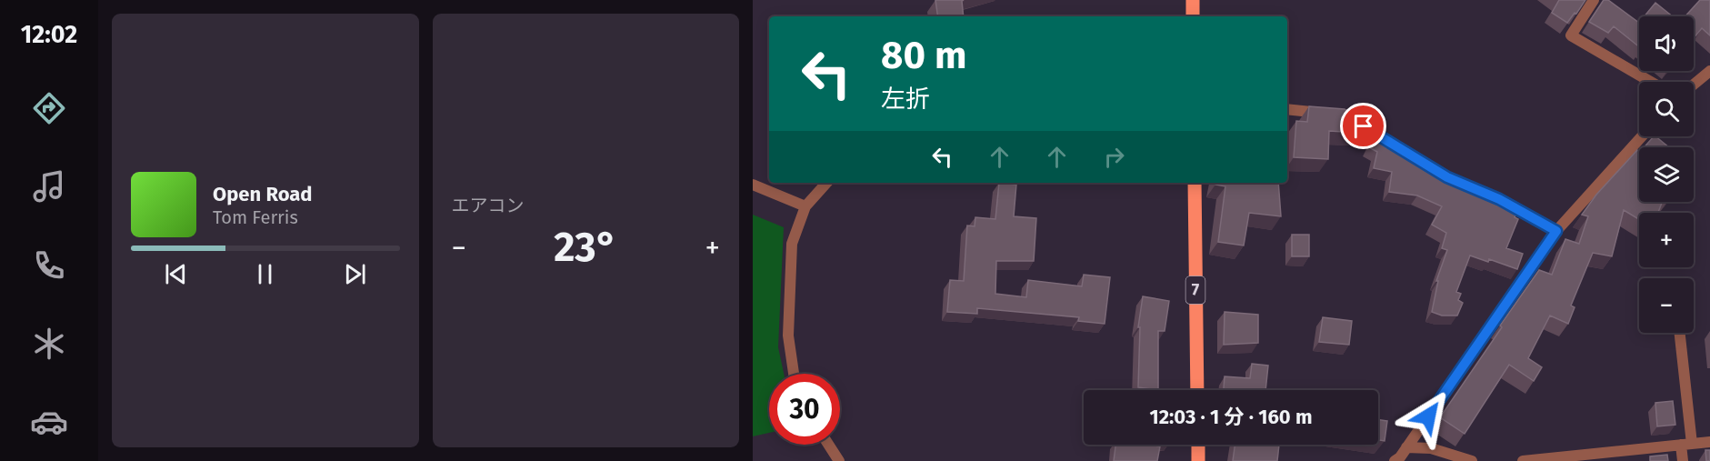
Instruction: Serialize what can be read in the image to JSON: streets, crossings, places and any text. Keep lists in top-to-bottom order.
{
  "streets": {
    "main road": ["7"]
  },
  "page": {
    "tabs": "12:02",
    "tile": "エアコン",
    "map_buttons": ["+", "−"],
    "turn": ["80 m", "左折"],
    "song": ["Open Road", "Tom Ferris"],
    "heat": ["−", "23°", "+"],
    "limit": "30",
    "trip": "12:03 · 1 分 · 160 m"
  }
}
